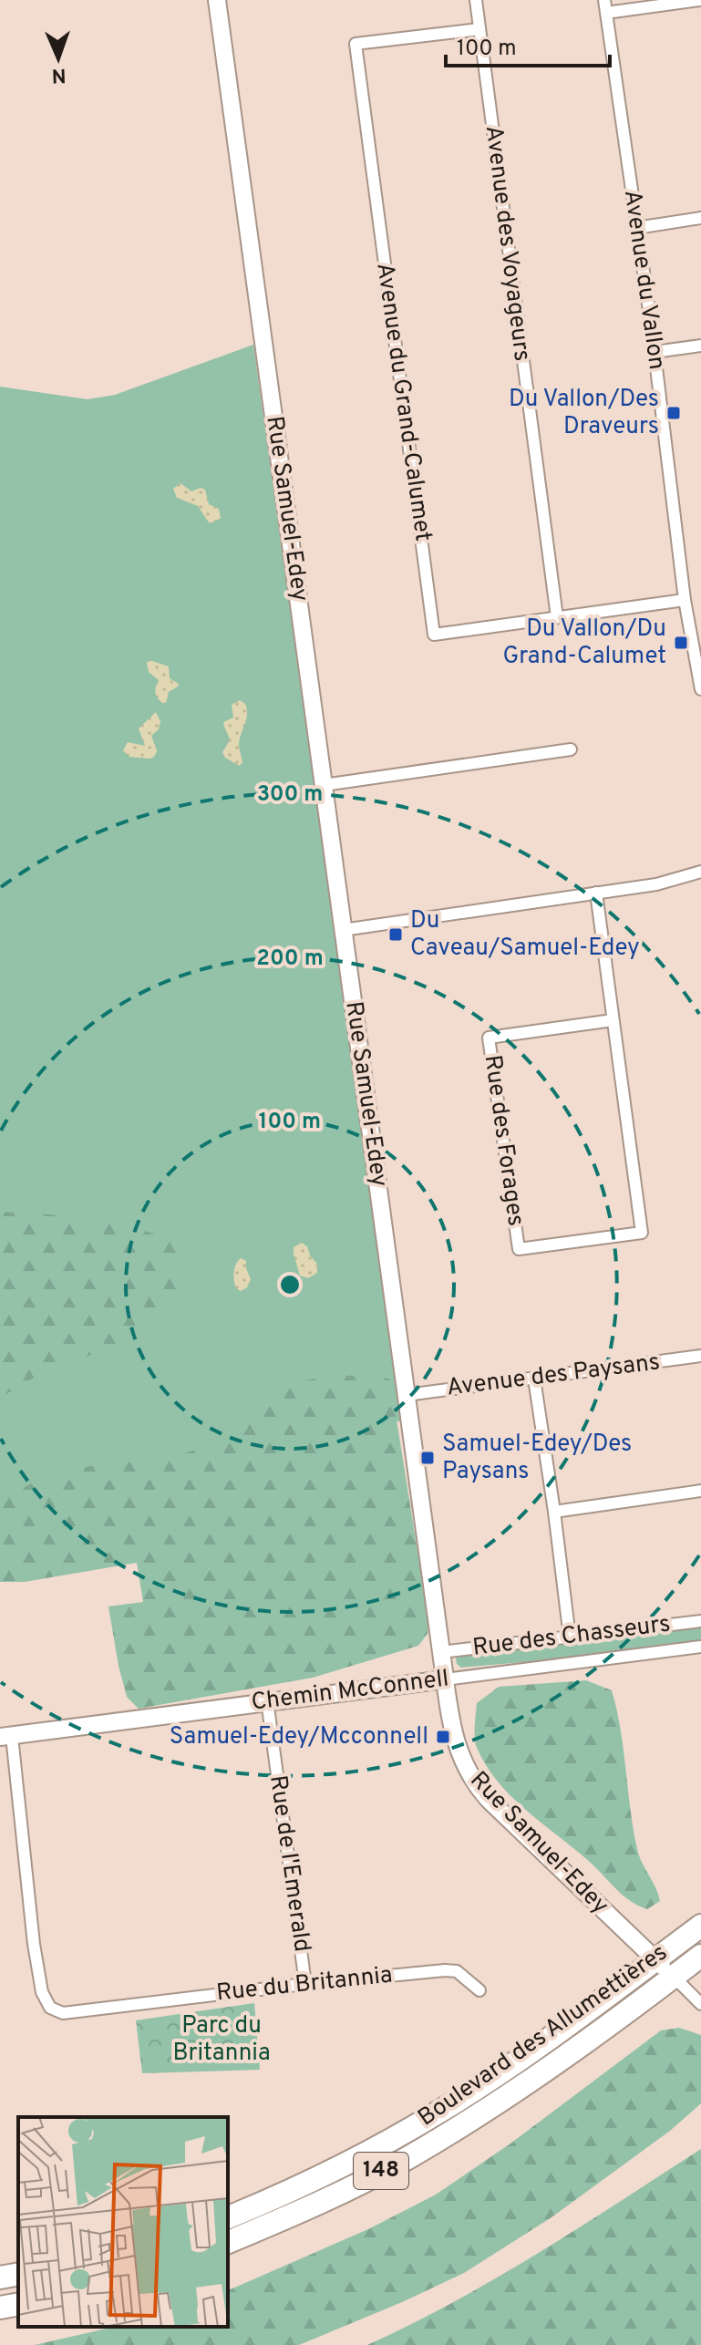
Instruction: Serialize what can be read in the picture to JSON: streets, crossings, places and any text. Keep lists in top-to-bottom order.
{
  "streets": {
    "highway": ["Boulevard des Allumettières", "148"],
    "street": [
      "Avenue des Voyageurs",
      "Avenue du Vallon",
      "Avenue du Grand-Calumet",
      "Rue Samuel-Edey",
      "Rue des Forages",
      "Avenue des Paysans",
      "Rue des Chasseurs",
      "Chemin McConnell",
      "Rue de l'Emerald",
      "Rue du Britannia"
    ]
  },
  "crossings": [
    ["Avenue des Voyageurs", "Avenue du Grand-Calumet"],
    ["Avenue du Vallon", "Avenue du Grand-Calumet"],
    ["Rue Samuel-Edey", "Avenue des Paysans"],
    ["Rue Samuel-Edey", "Rue des Chasseurs"],
    ["Rue Samuel-Edey", "Chemin McConnell"],
    ["Rue Samuel-Edey", "Boulevard des Allumettières"],
    ["Chemin McConnell", "Rue de l'Emerald"],
    ["Chemin McConnell", "Rue du Britannia"],
    ["Rue de l'Emerald", "Rue du Britannia"]
  ],
  "parks": ["Parc du Britannia"],
  "places": {
    "transit": [
      "Du Vallon/Des Draveurs",
      "Du Vallon/Du Grand-Calumet",
      "Du Caveau/Samuel-Edey",
      "Samuel-Edey/Des Paysans",
      "Samuel-Edey/Mcconnell"
    ]
  },
  "scale_bar": "100 m",
  "north": "bottom",
  "rings": ["300 m", "200 m", "100 m"]
}
